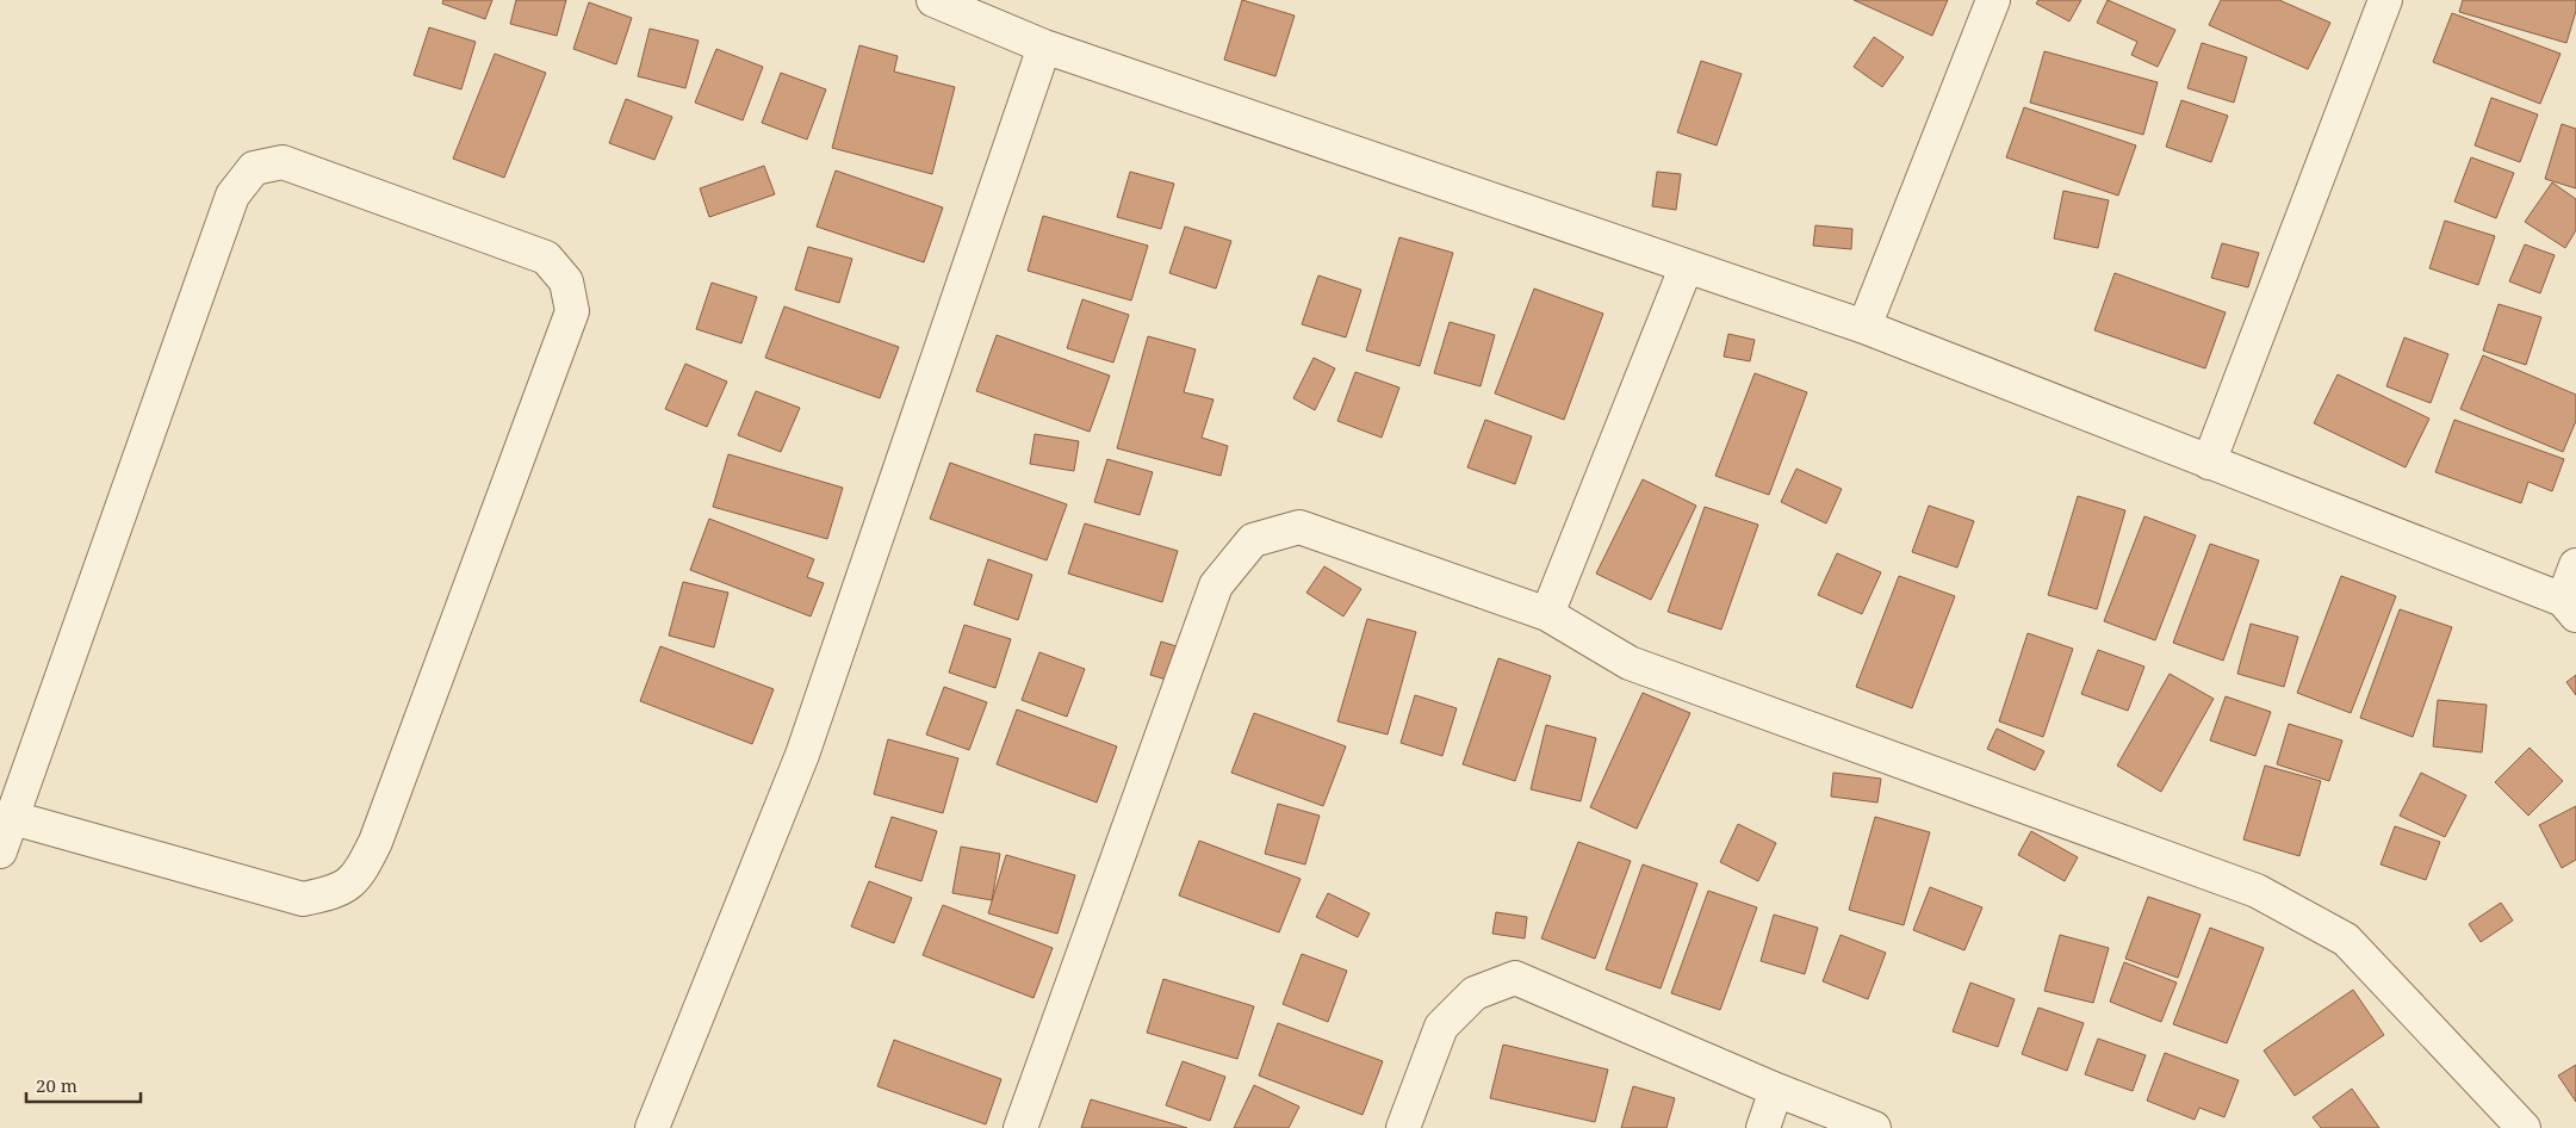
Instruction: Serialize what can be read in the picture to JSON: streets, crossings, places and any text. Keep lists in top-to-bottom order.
{
  "scale_bar": "20 m"
}
